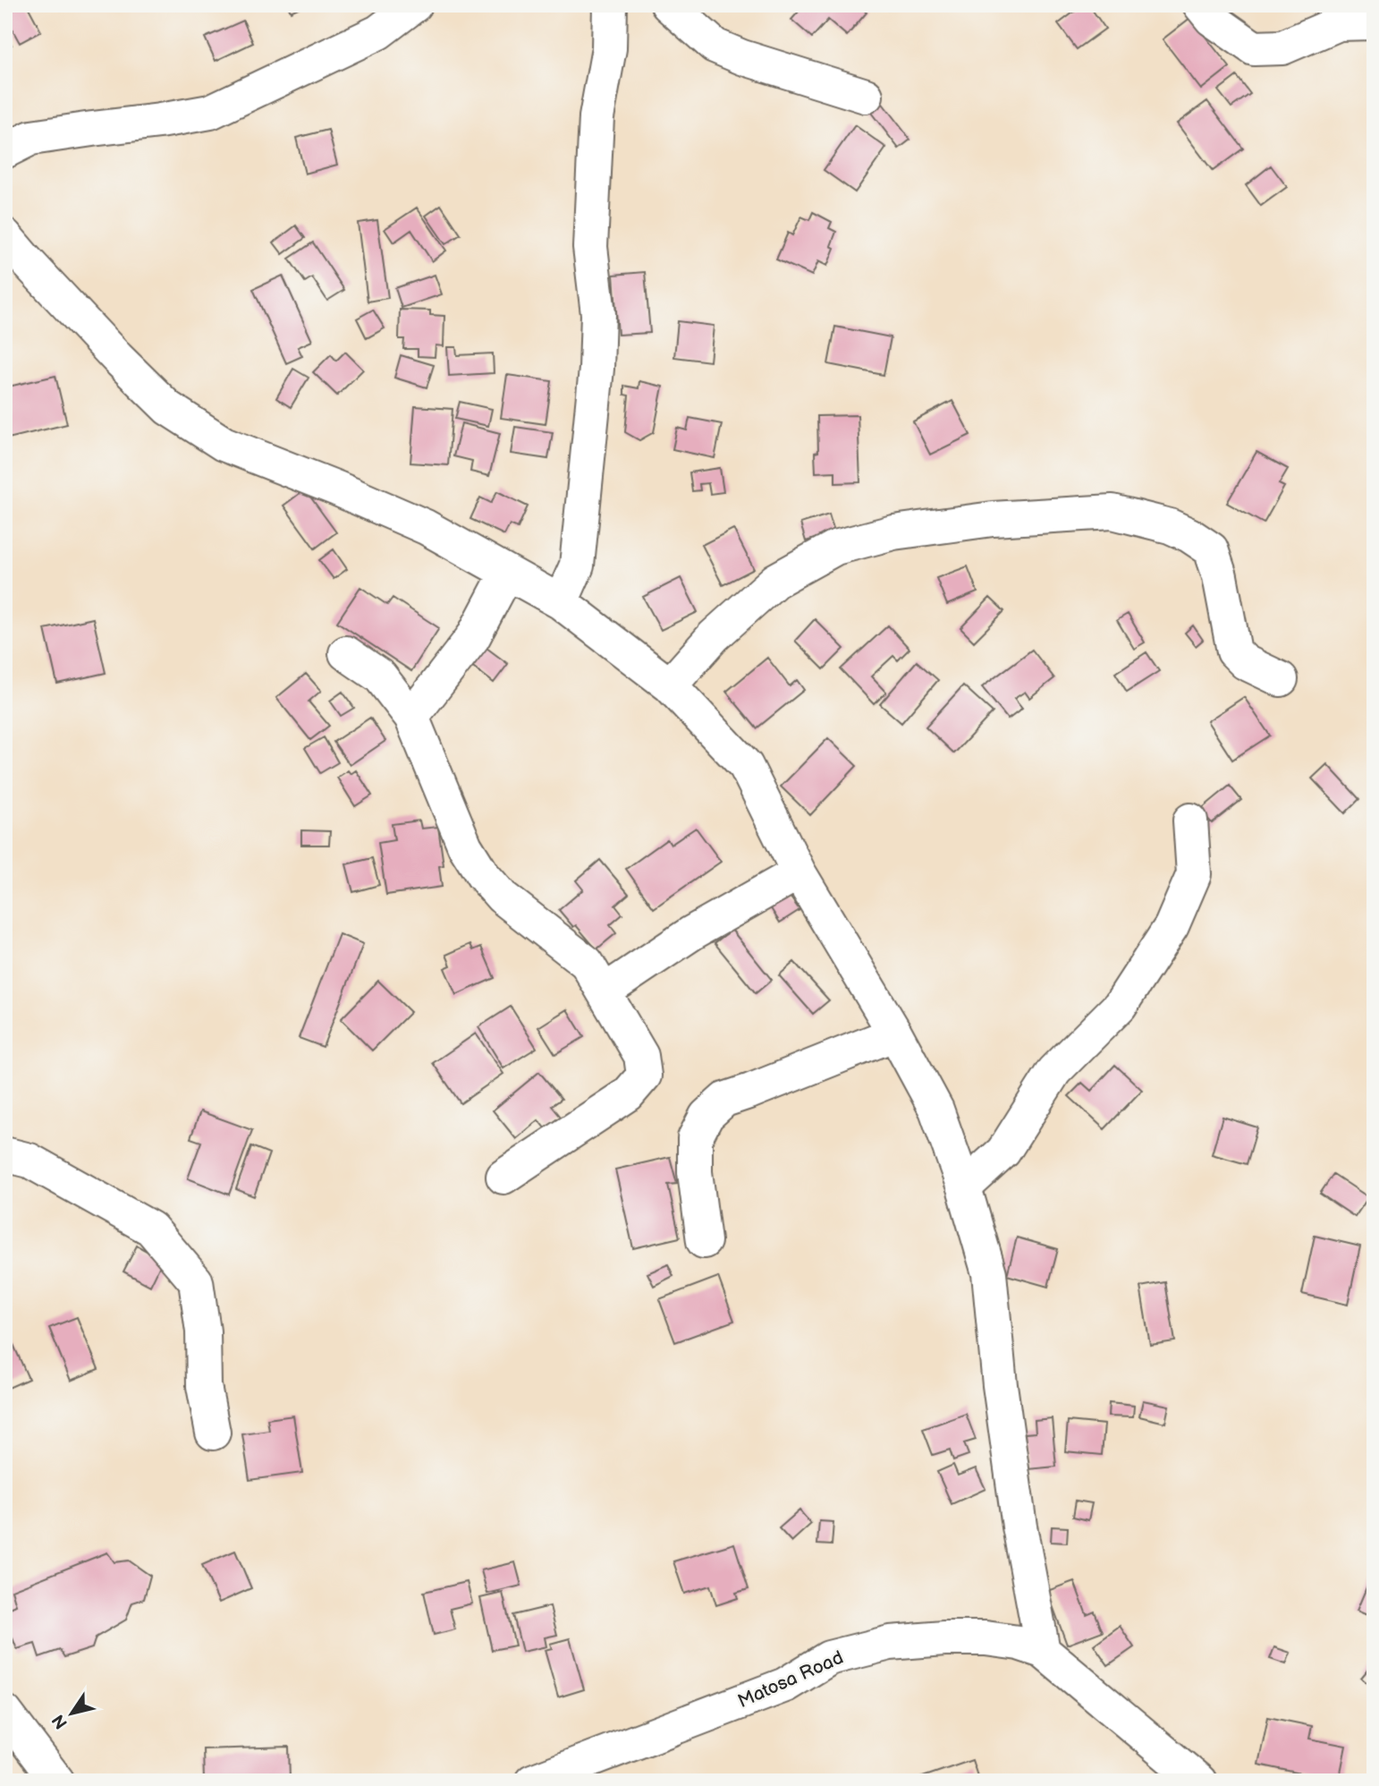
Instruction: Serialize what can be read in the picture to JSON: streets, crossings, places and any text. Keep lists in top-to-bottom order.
{
  "streets": {
    "street": ["Matosa Road"]
  },
  "north": "bottom left"
}
